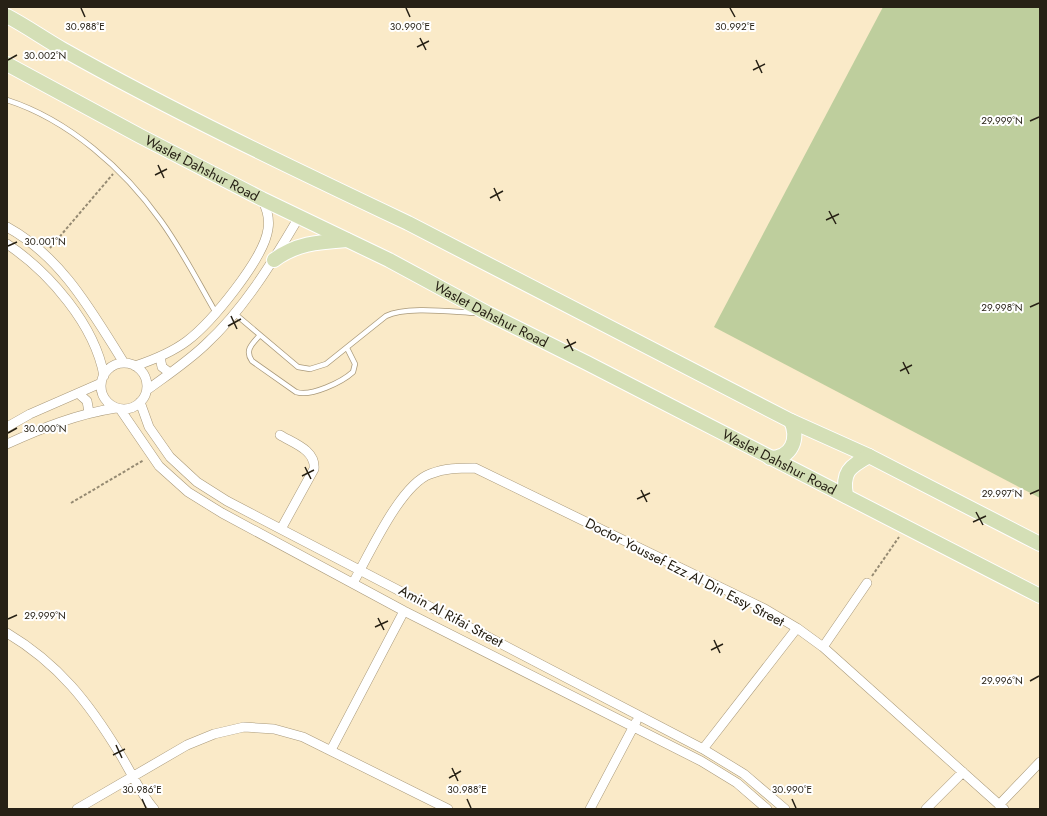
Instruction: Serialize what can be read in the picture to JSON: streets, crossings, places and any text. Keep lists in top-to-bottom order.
{
  "streets": {
    "main road": ["Waslet Dahshur Road"],
    "street": ["Doctor Youssef Ezz Al Din Essy Street", "Amin Al Rifai Street"]
  },
  "crossings": [
    ["Doctor Youssef Ezz Al Din Essy Street", "Amin Al Rifai Street"]
  ],
  "coordinates": [
    "30.988°E",
    "30.990°E",
    "30.992°E",
    "30.002°N",
    "29.999°N",
    "30.001°N",
    "29.998°N",
    "30.000°N",
    "29.997°N",
    "29.996°N",
    "30.986°E"
  ]
}
